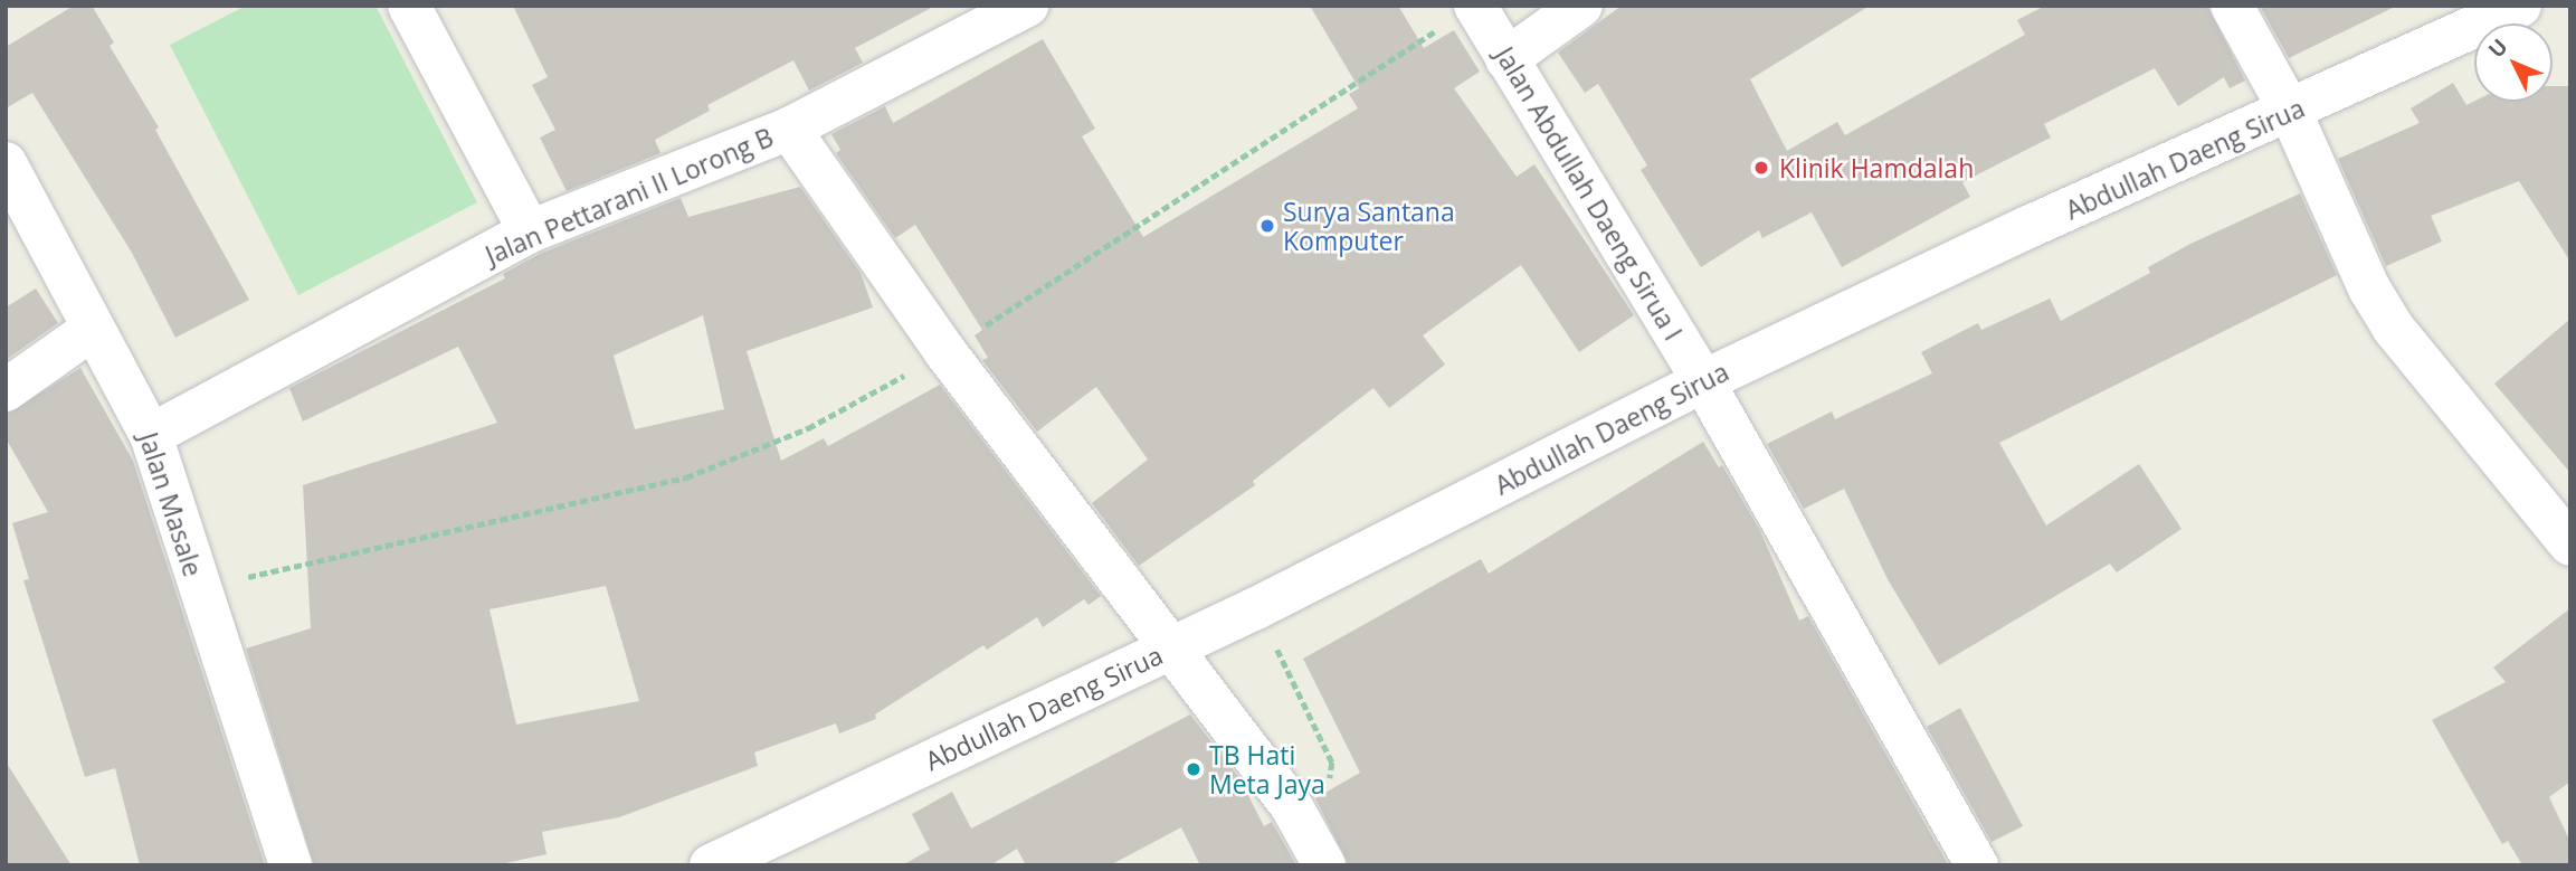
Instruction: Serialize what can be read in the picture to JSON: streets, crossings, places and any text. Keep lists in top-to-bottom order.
{
  "streets": {
    "street": [
      "Abdullah Daeng Sirua",
      "Jalan Abdullah Daeng Sirua I",
      "Jalan Pettarani II Lorong B",
      "Jalan Masale"
    ]
  },
  "crossings": [
    ["Abdullah Daeng Sirua", "Jalan Abdullah Daeng Sirua I"],
    ["Jalan Pettarani II Lorong B", "Jalan Masale"]
  ],
  "places": ["Klinik Hamdalah", "Surya Santana Komputer", "TB Hati Meta Jaya"],
  "north": "top left"
}
